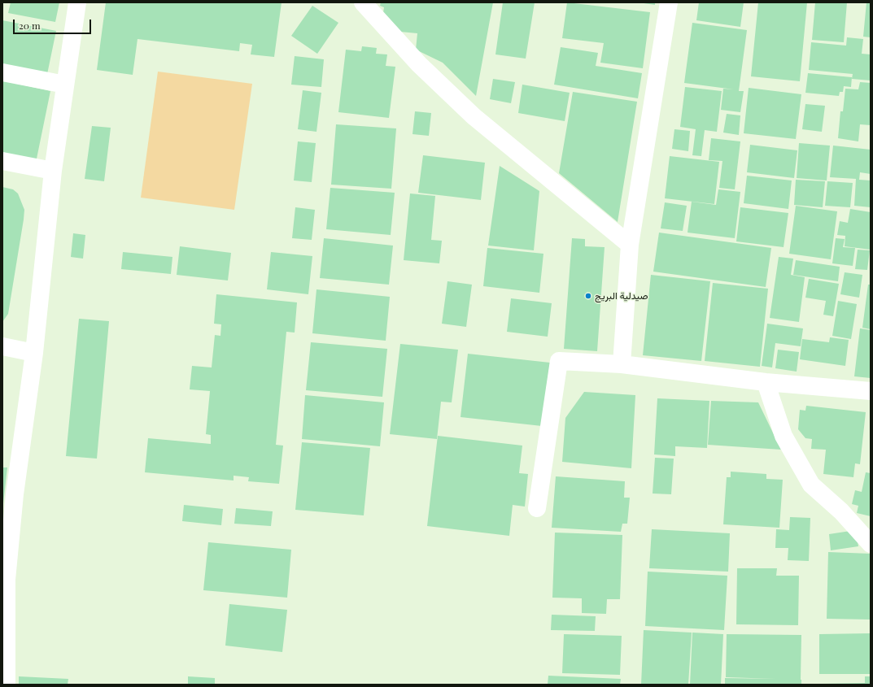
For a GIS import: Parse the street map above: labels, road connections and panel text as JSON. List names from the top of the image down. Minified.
{"places":["صيدلية البريج"],"scale_bar":"20 m"}
